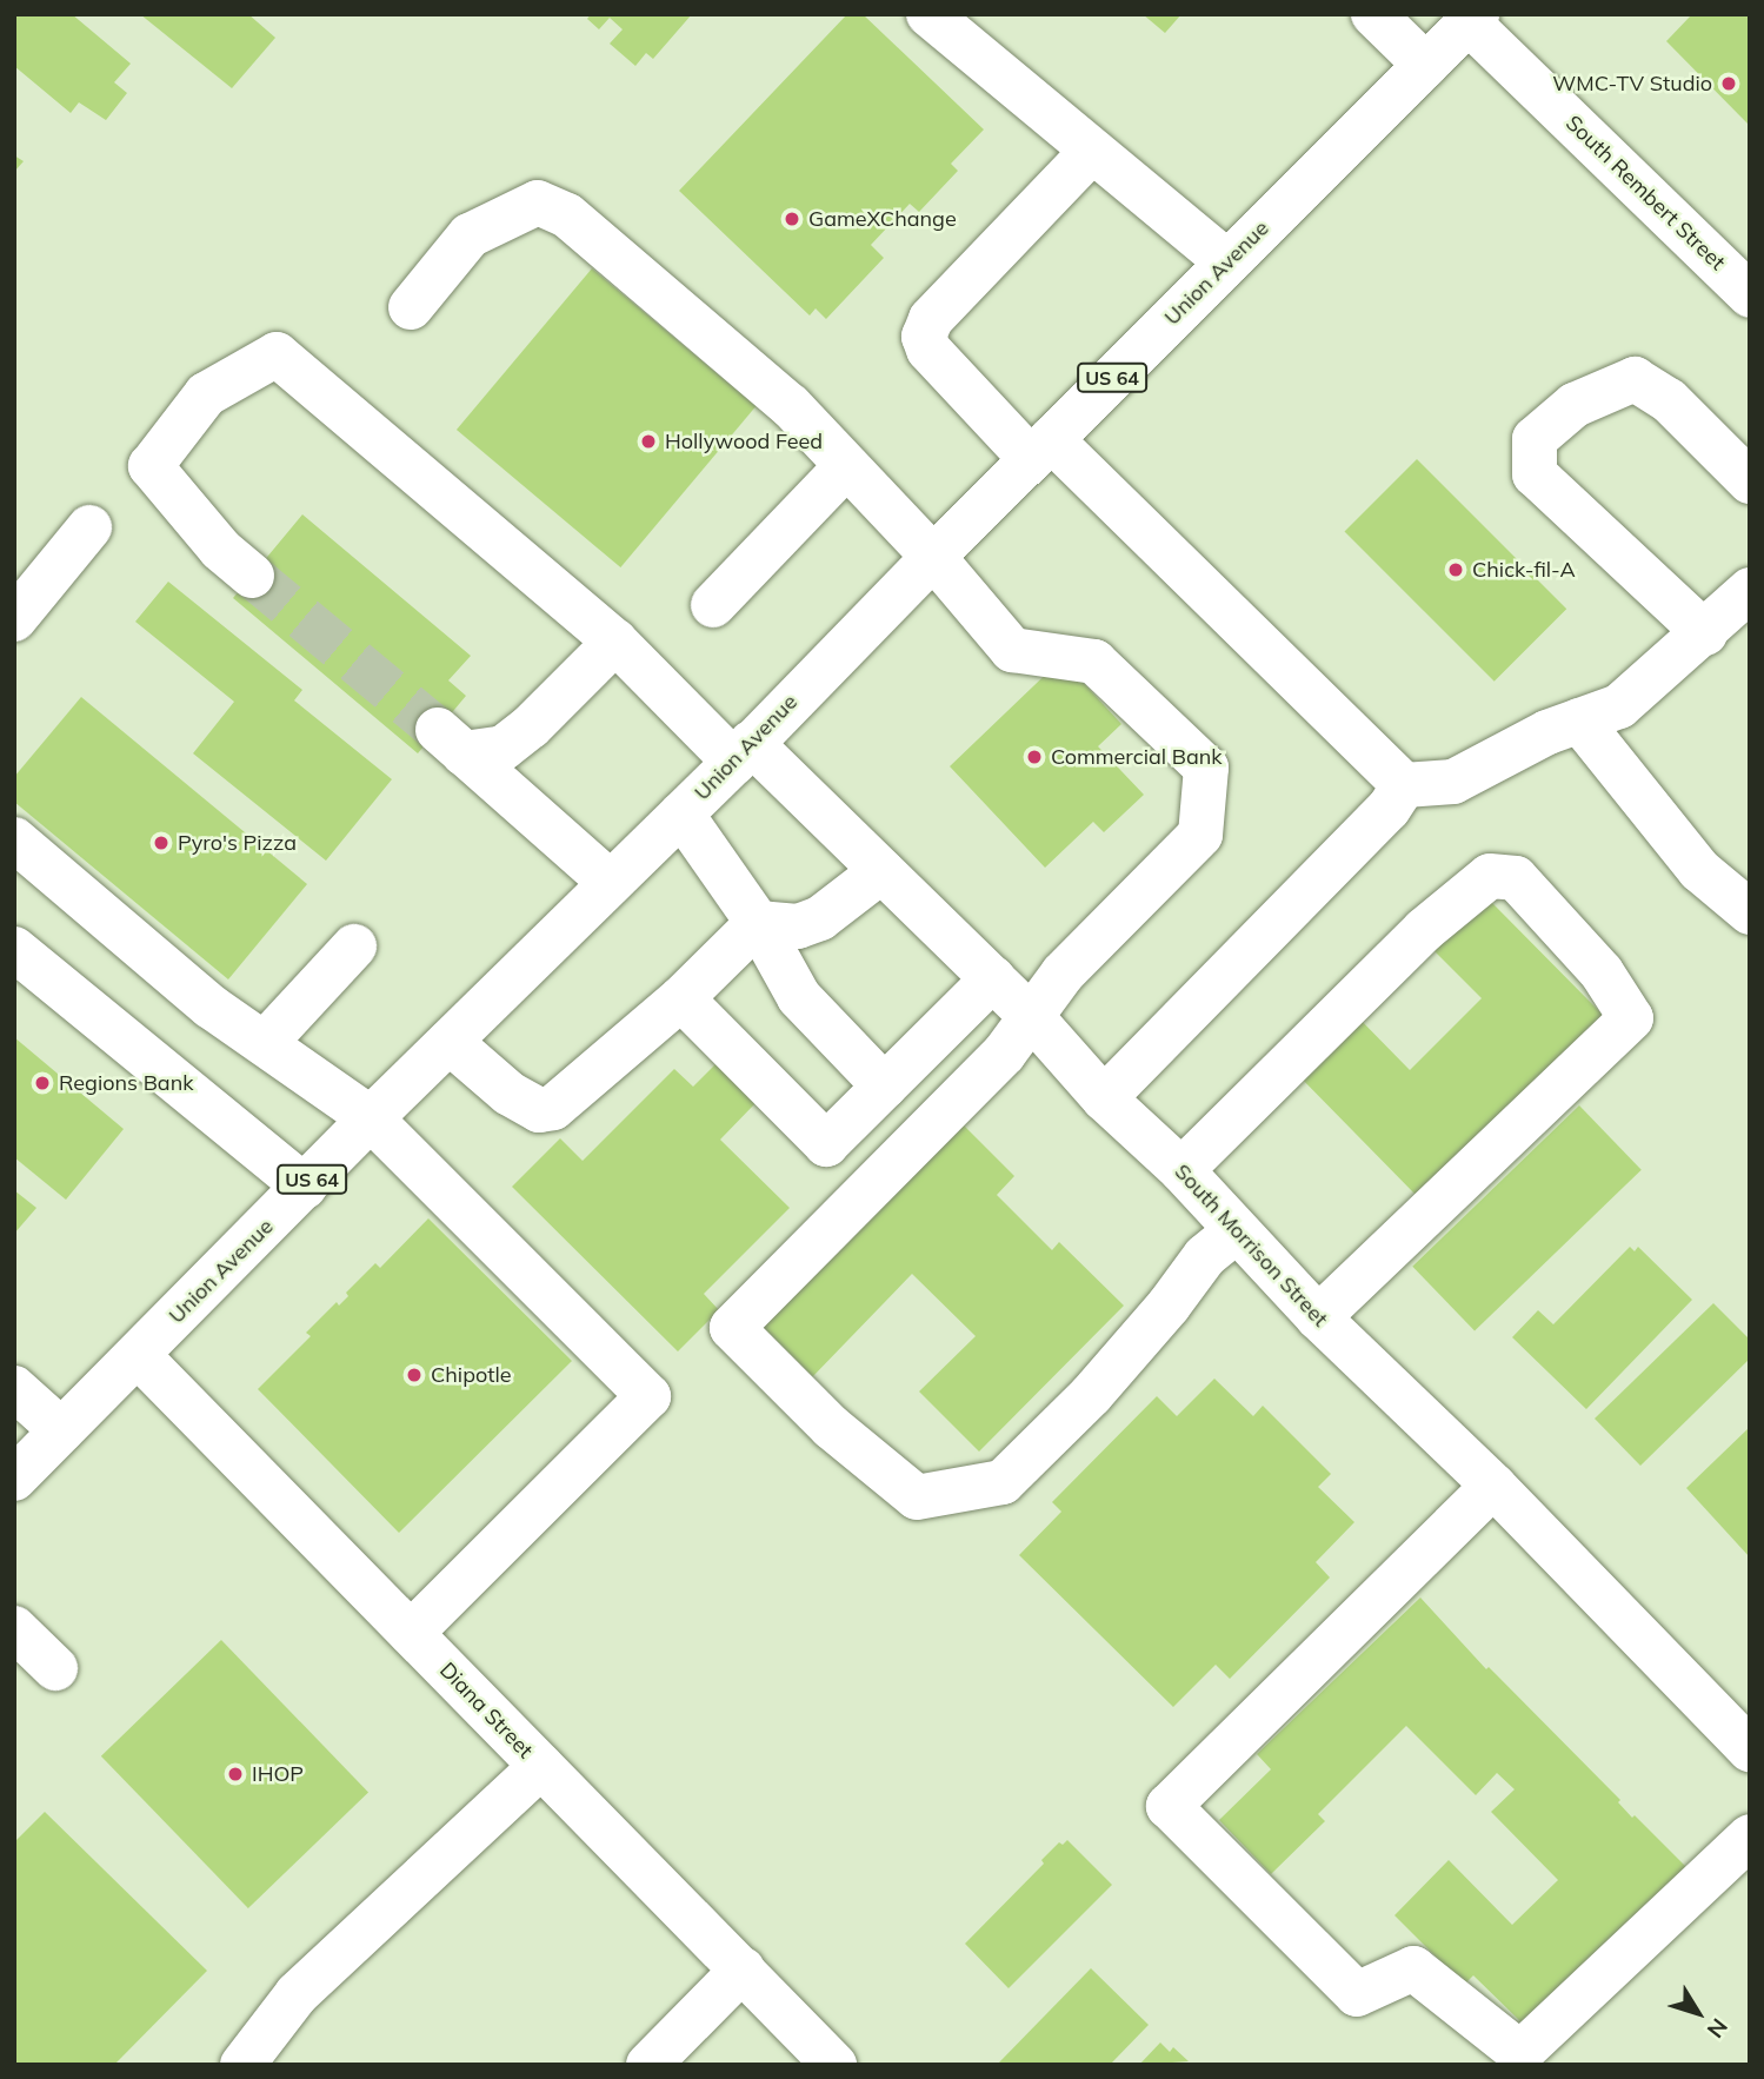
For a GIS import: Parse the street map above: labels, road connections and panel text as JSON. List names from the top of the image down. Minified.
{"streets":{"street":["South Rembert Street","Union Avenue","US 64","South Morrison Street","Diana Street"]},"crossings":[["South Rembert Street","Union Avenue"],["Union Avenue","South Morrison Street"],["Union Avenue","Diana Street"]],"places":["WMC-TV Studio","GameXChange","Hollywood Feed","Chick-fil-A","Commercial Bank","Pyro's Pizza","Regions Bank","Chipotle","IHOP"],"north":"bottom right"}
